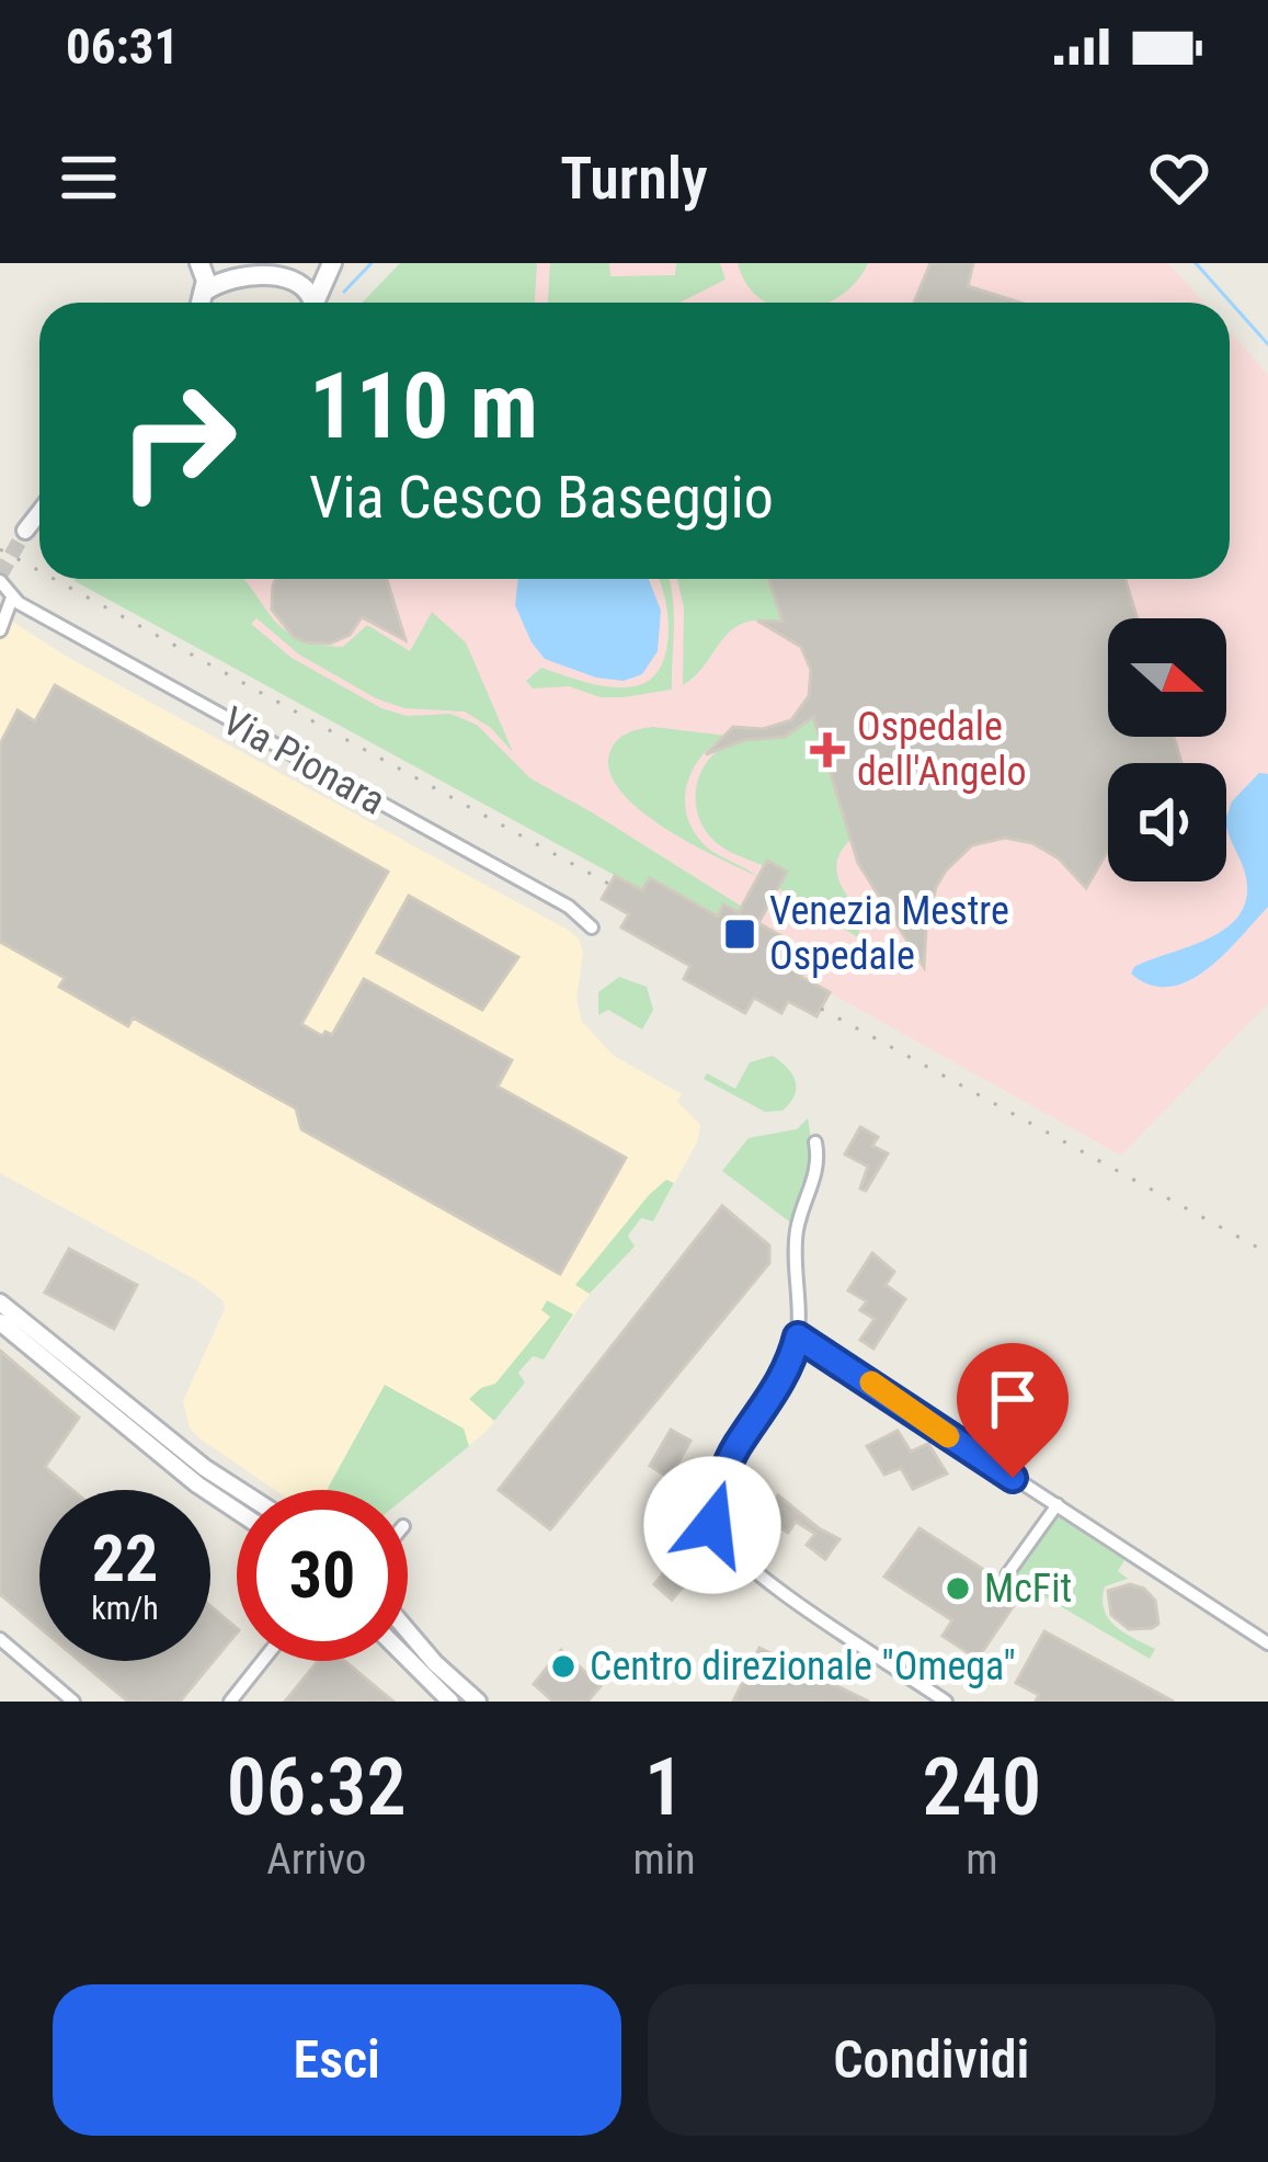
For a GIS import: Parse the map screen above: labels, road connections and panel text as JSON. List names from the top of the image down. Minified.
{"streets":{"street":["Via Pionara"]},"places":{"health":["Ospedale dell'Angelo"],"transit":["Venezia Mestre Ospedale"],"other":["McFit","Centro direzionale \"Omega\""]},"north":"right","page":{"status":"06:31","header":"Turnly","turn":["110 m","Via Cesco Baseggio"],"speed":"22 km/h","limit":"30","eta":["06:32","Arrivo","1","min","240","m"],"buttons":["Esci","Condividi"]}}
